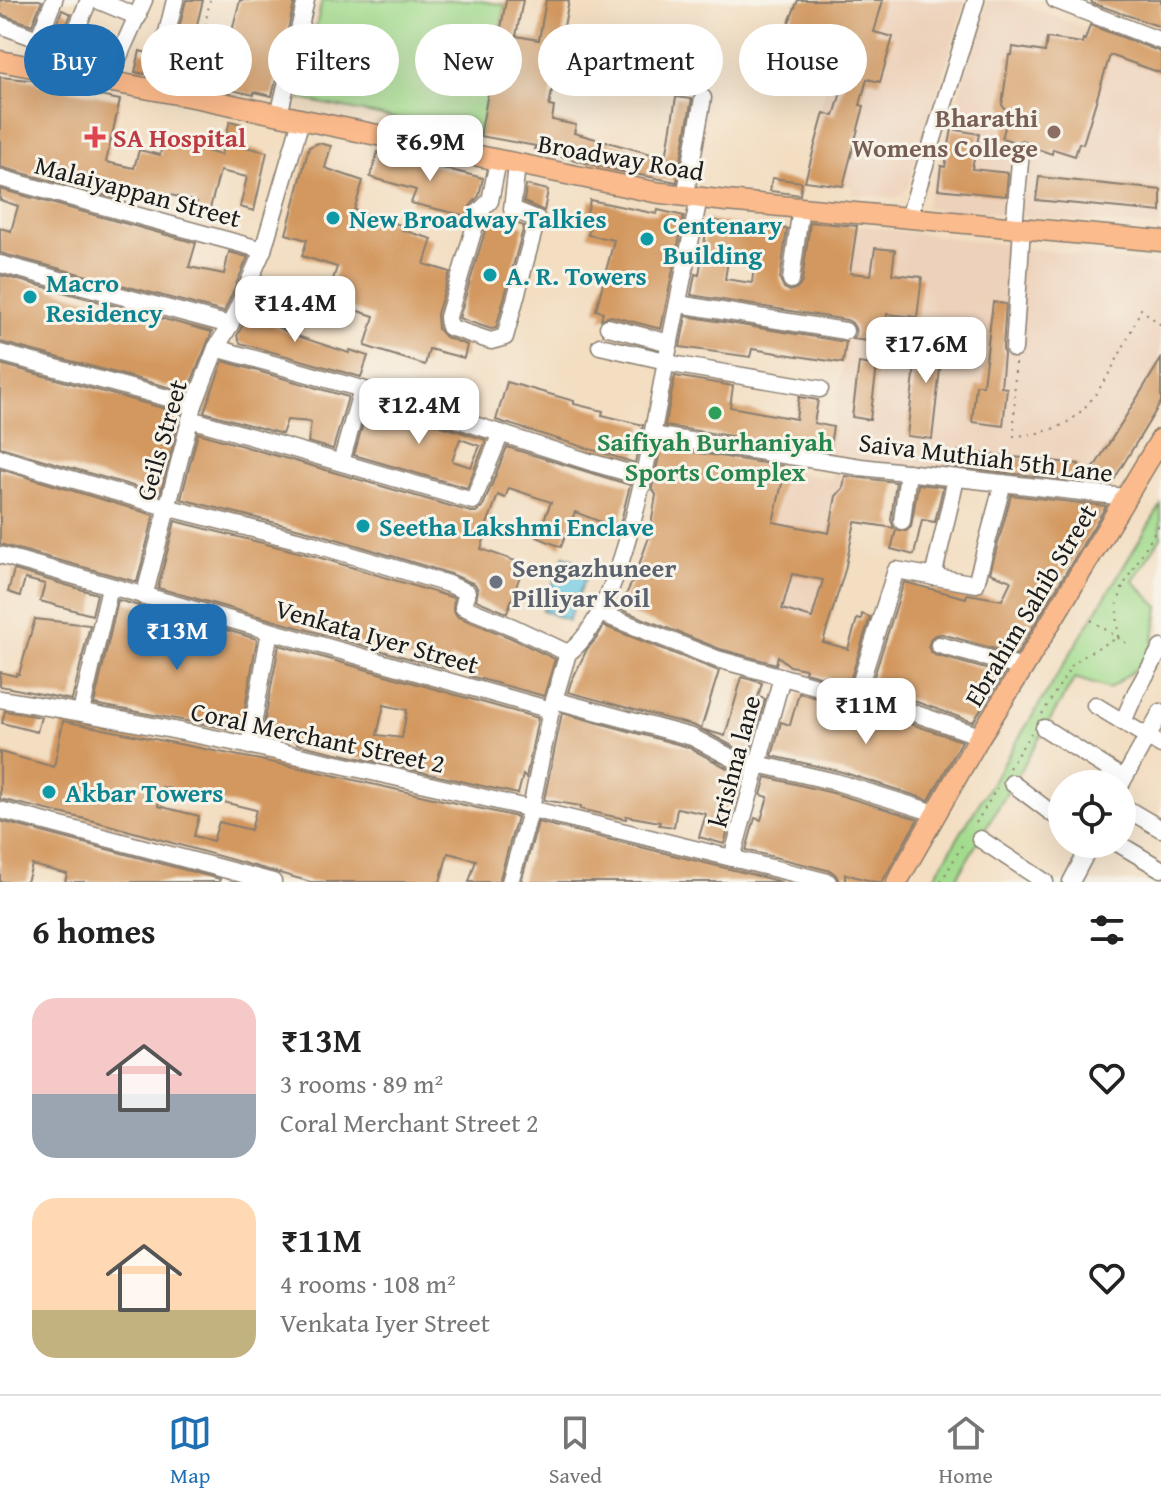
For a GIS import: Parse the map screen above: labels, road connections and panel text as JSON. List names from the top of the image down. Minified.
{"streets":{"main road":["Broadway Road","Ebrahim Sahib Street"],"street":["Malaiyappan Street","Geils Street","Saiva Muthiah 5th Lane","Venkata Iyer Street","Coral Merchant Street 2","krishna lane"]},"crossings":[["Broadway Road","Geils Street"],["Malaiyappan Street","Geils Street"],["Geils Street","Venkata Iyer Street"],["Saiva Muthiah 5th Lane","Ebrahim Sahib Street"],["Ebrahim Sahib Street","Venkata Iyer Street"],["Venkata Iyer Street","krishna lane"],["Coral Merchant Street 2","krishna lane"]],"places":{"other":["Bharathi Womens College","New Broadway Talkies","Centenary Building","A. R. Towers","Macro Residency","Saifiyah Burhaniyah Sports Complex","Seetha Lakshmi Enclave","Sengazhuneer Pilliyar Koil","Akbar Towers"],"health":["SA Hospital"]},"page":{"chip":["Buy","Rent","Filters","New","Apartment","House"],"price":["₹6.9M","₹14.4M","₹17.6M","₹12.4M","₹13M","₹11M"],"heading":"6 homes","list":[{"name":"₹13M","note":"3 rooms · 89 m² · Coral Merchant Street 2"},{"name":"₹11M","note":"4 rooms · 108 m² · Venkata Iyer Street"}],"tabs":["Map","Saved","Home"]}}
